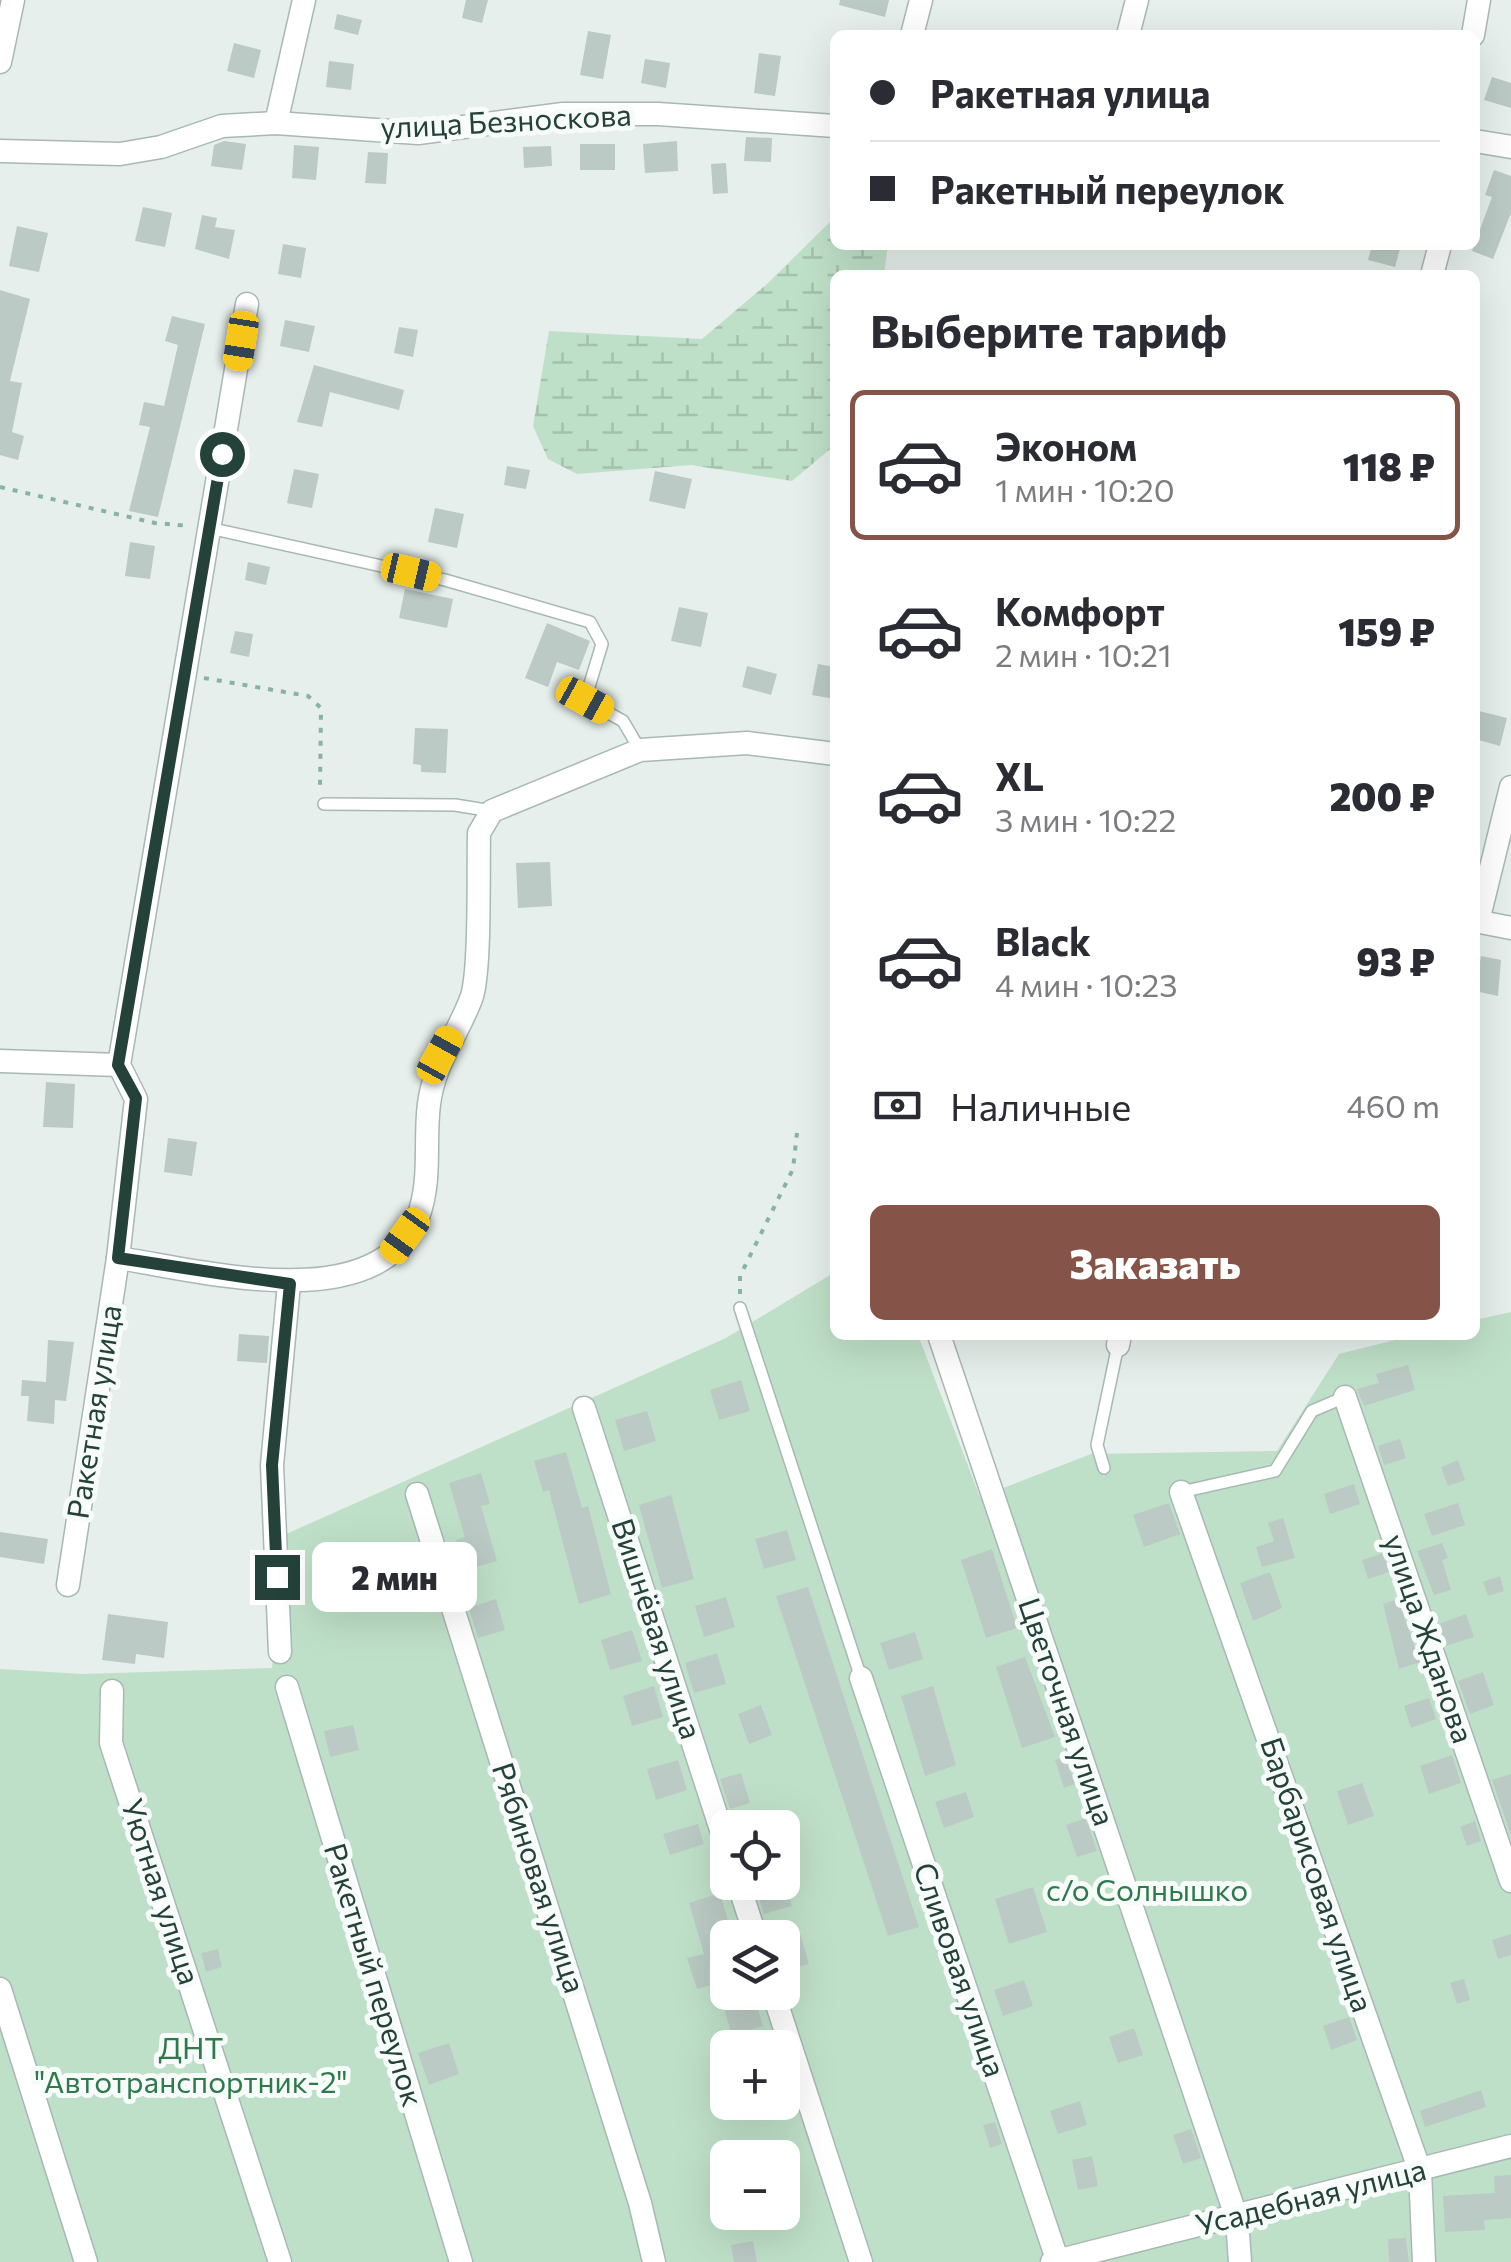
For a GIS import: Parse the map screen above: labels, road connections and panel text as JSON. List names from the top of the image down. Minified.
{"streets":{"street":["улица Безноскова","Ракетная улица","Вишнёвая улица","улица Жданова","Цветочная улица","Барбарисовая улица","Рябиновая улица","Уютная улица","Сливовая улица","Ракетный переулок","Усадебная улица"]},"crossings":[["Цветочная улица","Усадебная улица"],["Барбарисовая улица","Усадебная улица"],["Сливовая улица","Усадебная улица"]],"parks":["с/о Солнышко","ДНТ \"Автотранспортник-2\""],"page":{"banner":["Ракетная улица","Ракетный переулок"],"heading":"Выберите тариф","list":[{"name":"Эконом","note":"1 мин · 10:20","value":"118 ₽"},{"name":"Комфорт","note":"2 мин · 10:21","value":"159 ₽"},{"name":"XL","note":"3 мин · 10:22","value":"200 ₽"},{"name":"Black","note":"4 мин · 10:23","value":"93 ₽"}],"pay":["Наличные","460 m"],"buttons":"Заказать","bubble":"2 мин","map_buttons":["+","−"]}}
